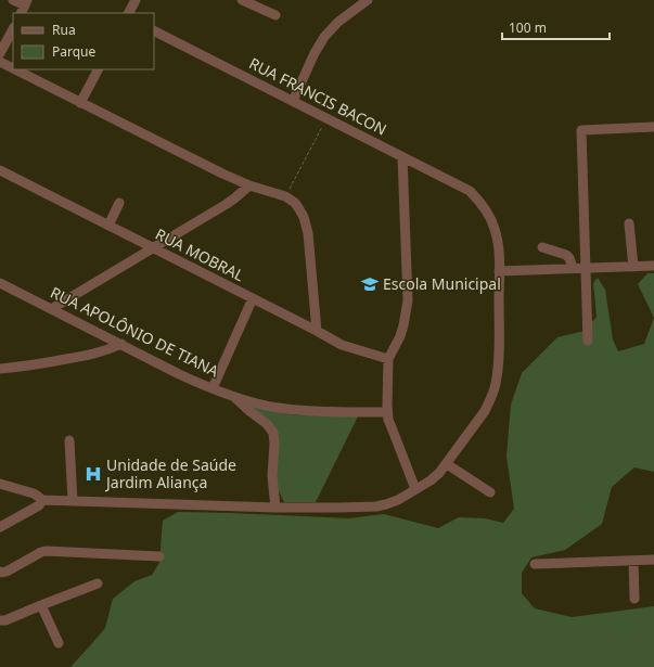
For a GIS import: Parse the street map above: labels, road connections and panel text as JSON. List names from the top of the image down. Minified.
{"streets":{"street":["RUA FRANCIS BACON","RUA MOBRAL","RUA APOLÔNIO DE TIANA"]},"places":{"school or university":["Escola Municipal"],"hospital":["Unidade de Saúde Jardim Aliança"]},"legend":["Rua","Parque"],"scale_bar":"100 m"}
